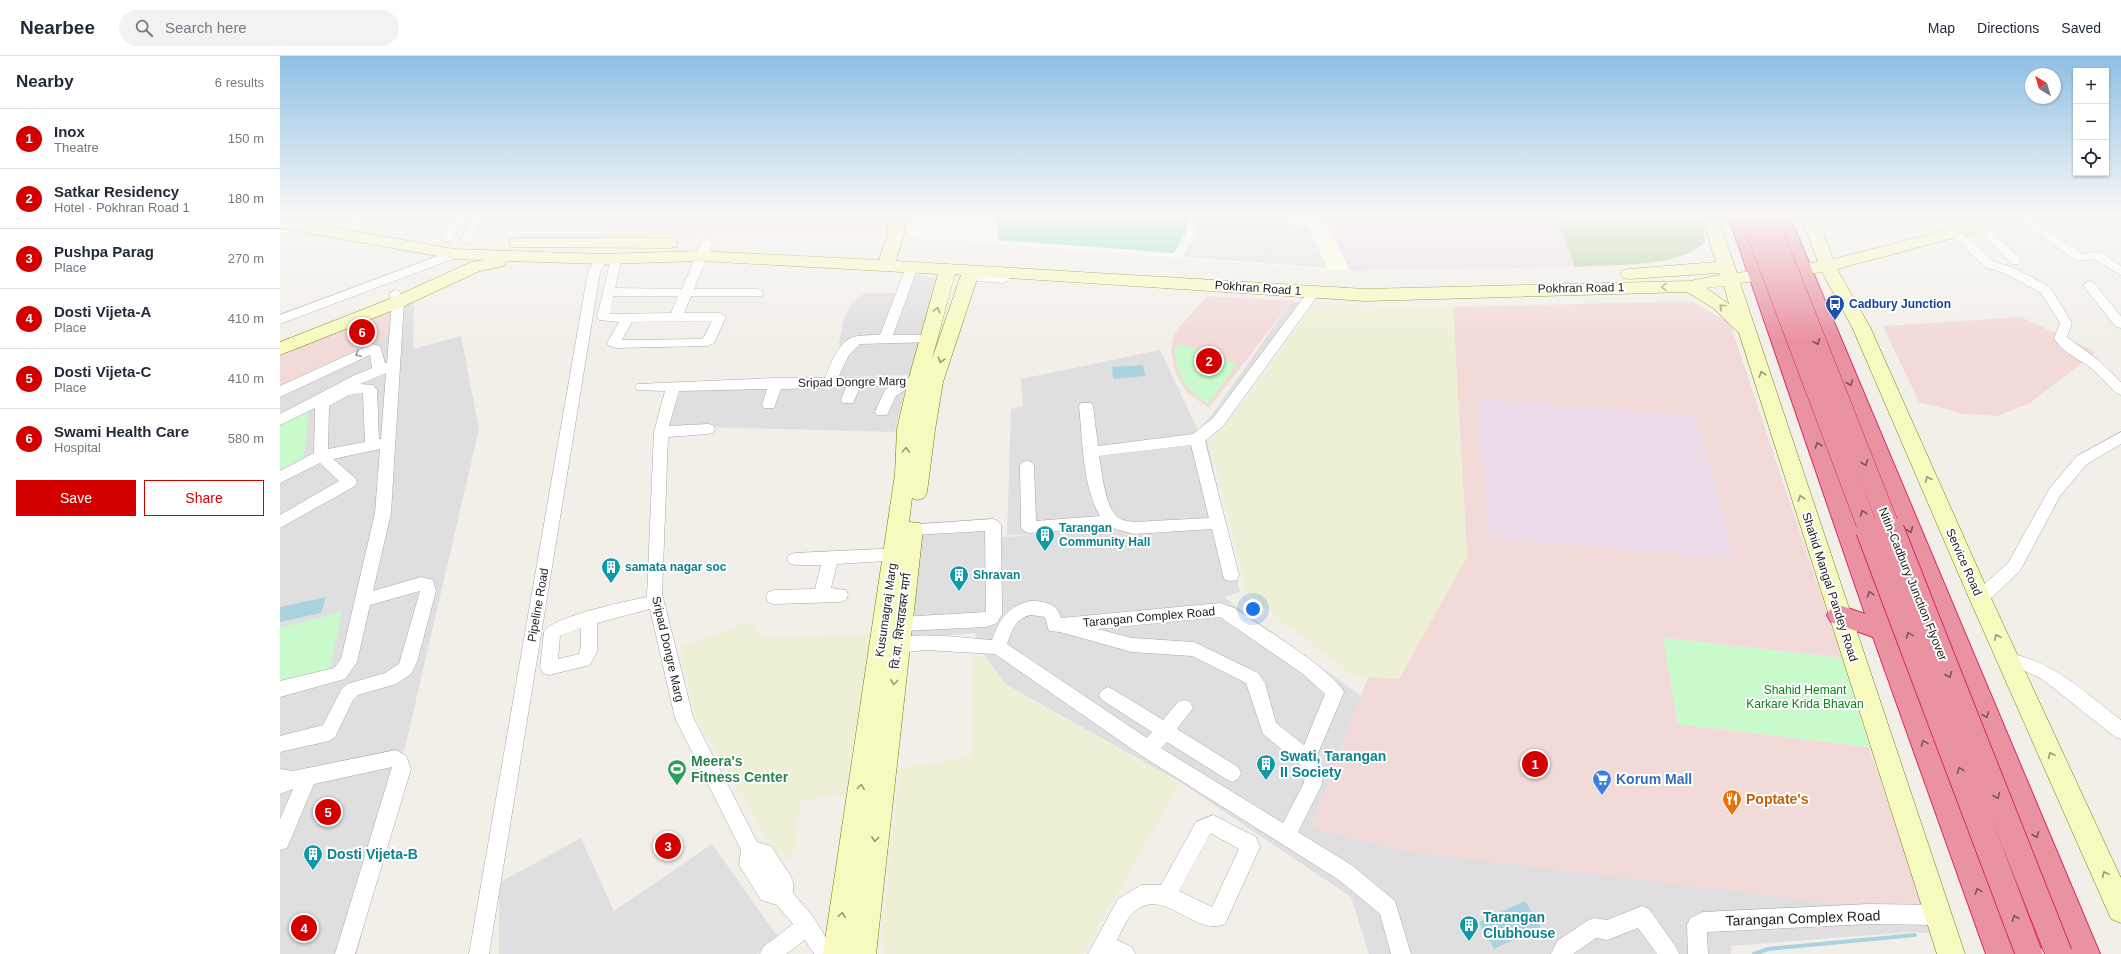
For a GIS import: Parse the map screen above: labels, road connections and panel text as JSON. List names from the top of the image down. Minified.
{"streets":{"highway":["Nitin-Cadbury Junction Flyover"],"main road":["Pokhran Road 1","Service Road","Shahid Mangal Pandey Road","Kusumagraj Marg","वि.वा. शिरवाडकर मार्ग"],"street":["Sripad Dongre Marg","Pipeline Road","Tarangan Complex Road"]},"crossings":[["Pokhran Road 1","Service Road"],["Pokhran Road 1","Shahid Mangal Pandey Road"],["Pokhran Road 1","Kusumagraj Marg"],["Sripad Dongre Marg","Kusumagraj Marg"],["Shahid Mangal Pandey Road","Tarangan Complex Road"],["Kusumagraj Marg","वि.वा. शिरवाडकर मार्ग"]],"one_way":["Service Road","Shahid Mangal Pandey Road","Kusumagraj Marg","वि.वा. शिरवाडकर मार्ग"],"parks":["Shahid Hemant Karkare Krida Bhavan"],"places":{"bus stop":["Cadbury Junction"],"building":["Tarangan Community Hall","samata nagar soc","Shravan","Swati, Tarangan II Society","Dosti Vijeta-B","Tarangan Clubhouse"],"sports":["Meera's Fitness Center"],"supermarket":["Korum Mall"],"restaurant":["Poptate's"]},"north":"top left","page":{"header":"Nearbee","search":"Search here","nav":["Map","Directions","Saved"],"heading":["Nearby","6 results"],"map_buttons":["+","−"],"list":[{"mark":"1","name":"Inox","note":"Theatre","value":"150 m"},{"mark":"2","name":"Satkar Residency","note":"Hotel · Pokhran Road 1","value":"180 m"},{"mark":"3","name":"Pushpa Parag","note":"Place","value":"270 m"},{"mark":"4","name":"Dosti Vijeta-A","note":"Place","value":"410 m"},{"mark":"5","name":"Dosti Vijeta-C","note":"Place","value":"410 m"},{"mark":"6","name":"Swami Health Care","note":"Hospital","value":"580 m"}],"pins":["6","2","1","5","3","4"],"buttons":["Save","Share"]}}
